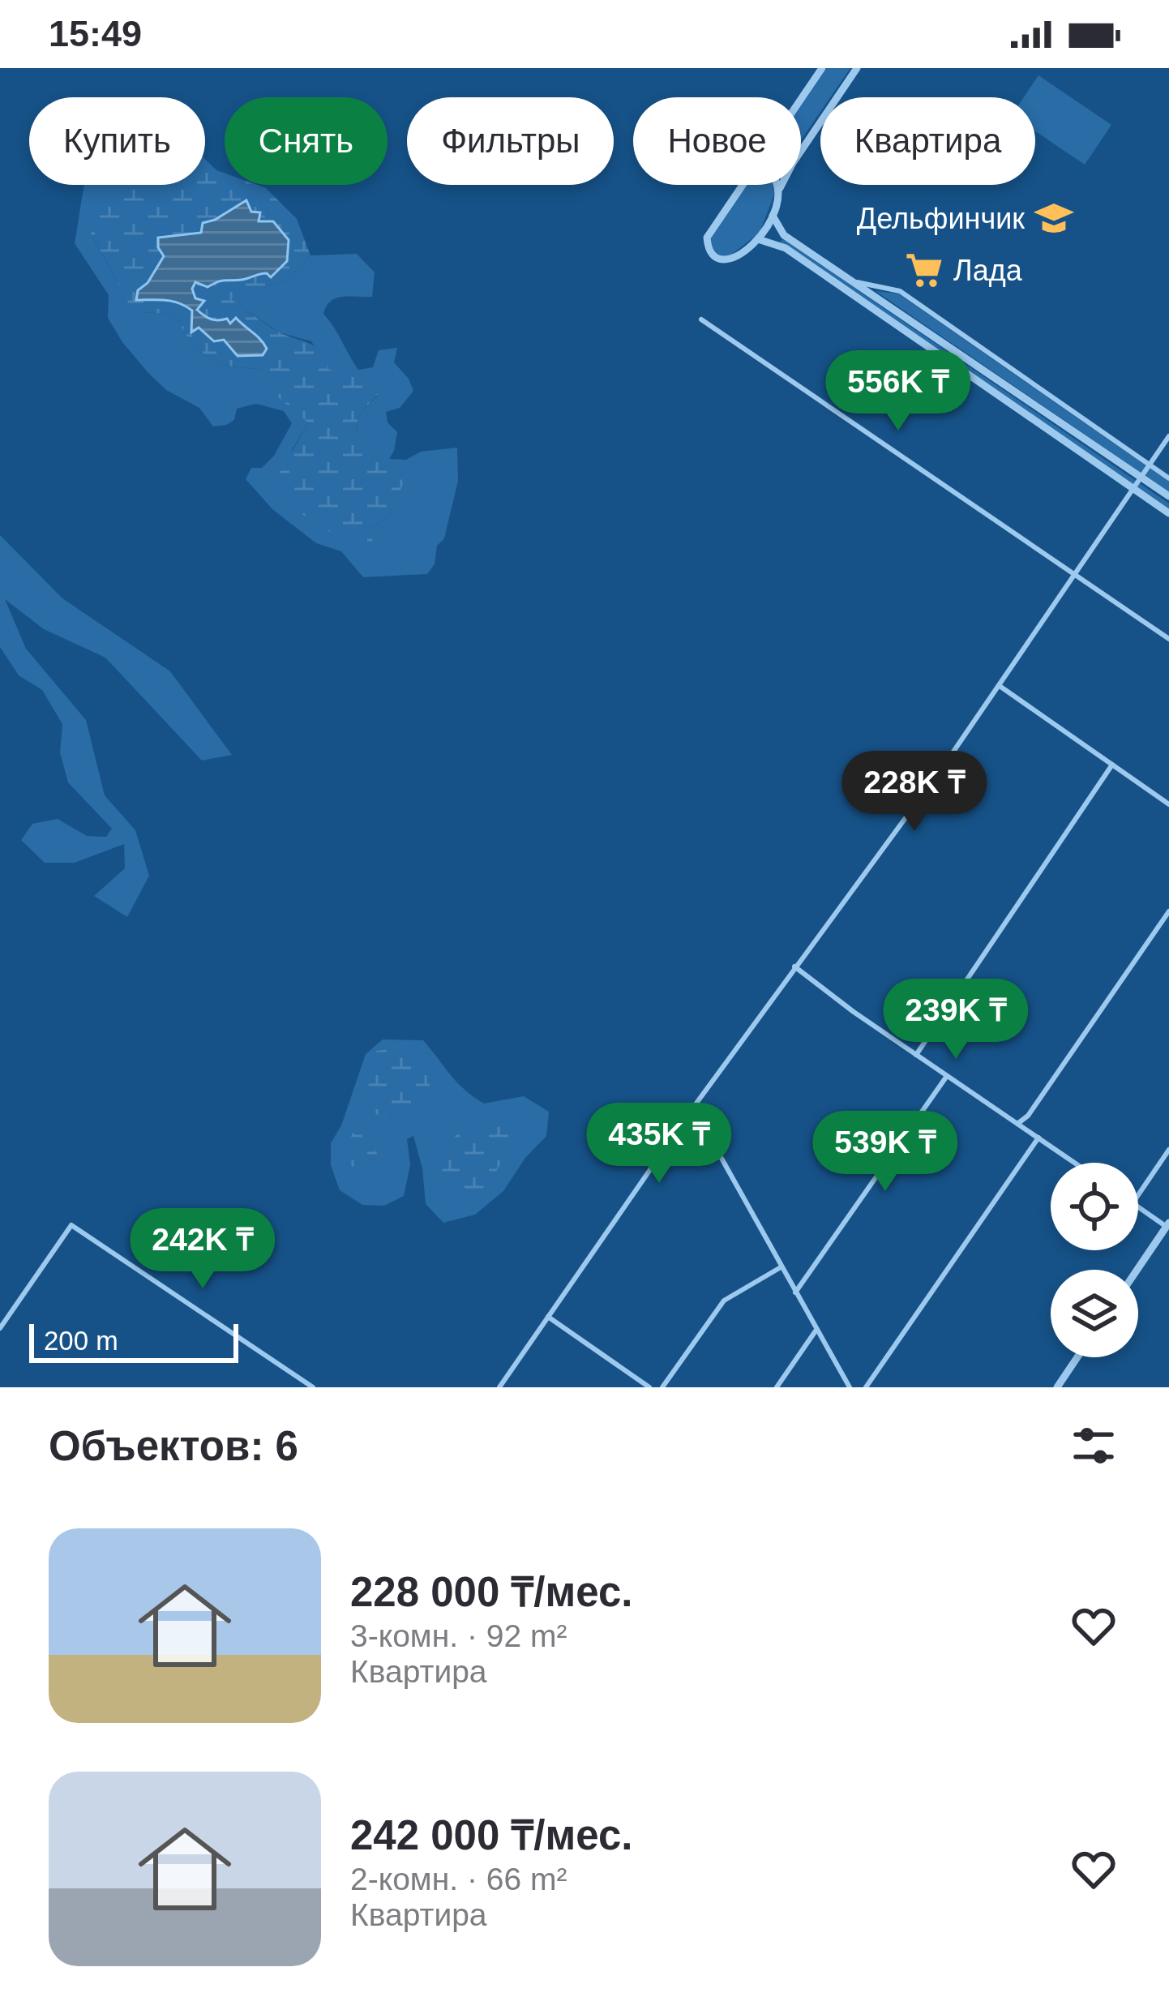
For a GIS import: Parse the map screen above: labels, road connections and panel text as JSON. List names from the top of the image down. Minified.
{"places":{"school or university":["Дельфинчик"],"supermarket":["Лада"]},"scale_bar":"200 m","page":{"status":"15:49","chip":["Купить","Снять","Фильтры","Новое","Квартира"],"price":["556K ₸","228K ₸","239K ₸","435K ₸","539K ₸","242K ₸"],"scale":"200 m","heading":"Объектов: 6","list":[{"name":"228 000 ₸/мес.","note":"3-комн. · 92 m² · Квартира"},{"name":"242 000 ₸/мес.","note":"2-комн. · 66 m² · Квартира"}]}}
